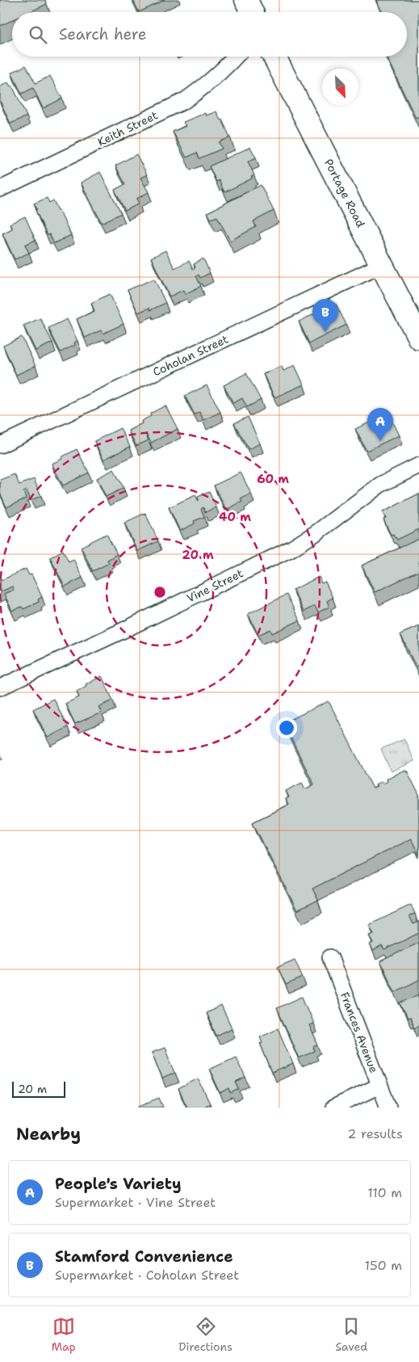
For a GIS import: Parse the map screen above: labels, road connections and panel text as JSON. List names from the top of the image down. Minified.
{"streets":{"main road":["Portage Road"],"street":["Keith Street","Coholan Street","Vine Street","Frances Avenue"]},"crossings":[["Portage Road","Coholan Street"]],"scale_bar":"20 m","north":"bottom right","page":{"search":"Search here","pins":["B","A"],"scale":"20 m","heading":["Nearby","2 results"],"list":[{"mark":"A","name":"People's Variety","note":"Supermarket · Vine Street","value":"110 m"},{"mark":"B","name":"Stamford Convenience","note":"Supermarket · Coholan Street","value":"150 m"}],"nav":["Map","Directions","Saved"]},"rings":["60 m","40 m","20 m"]}
